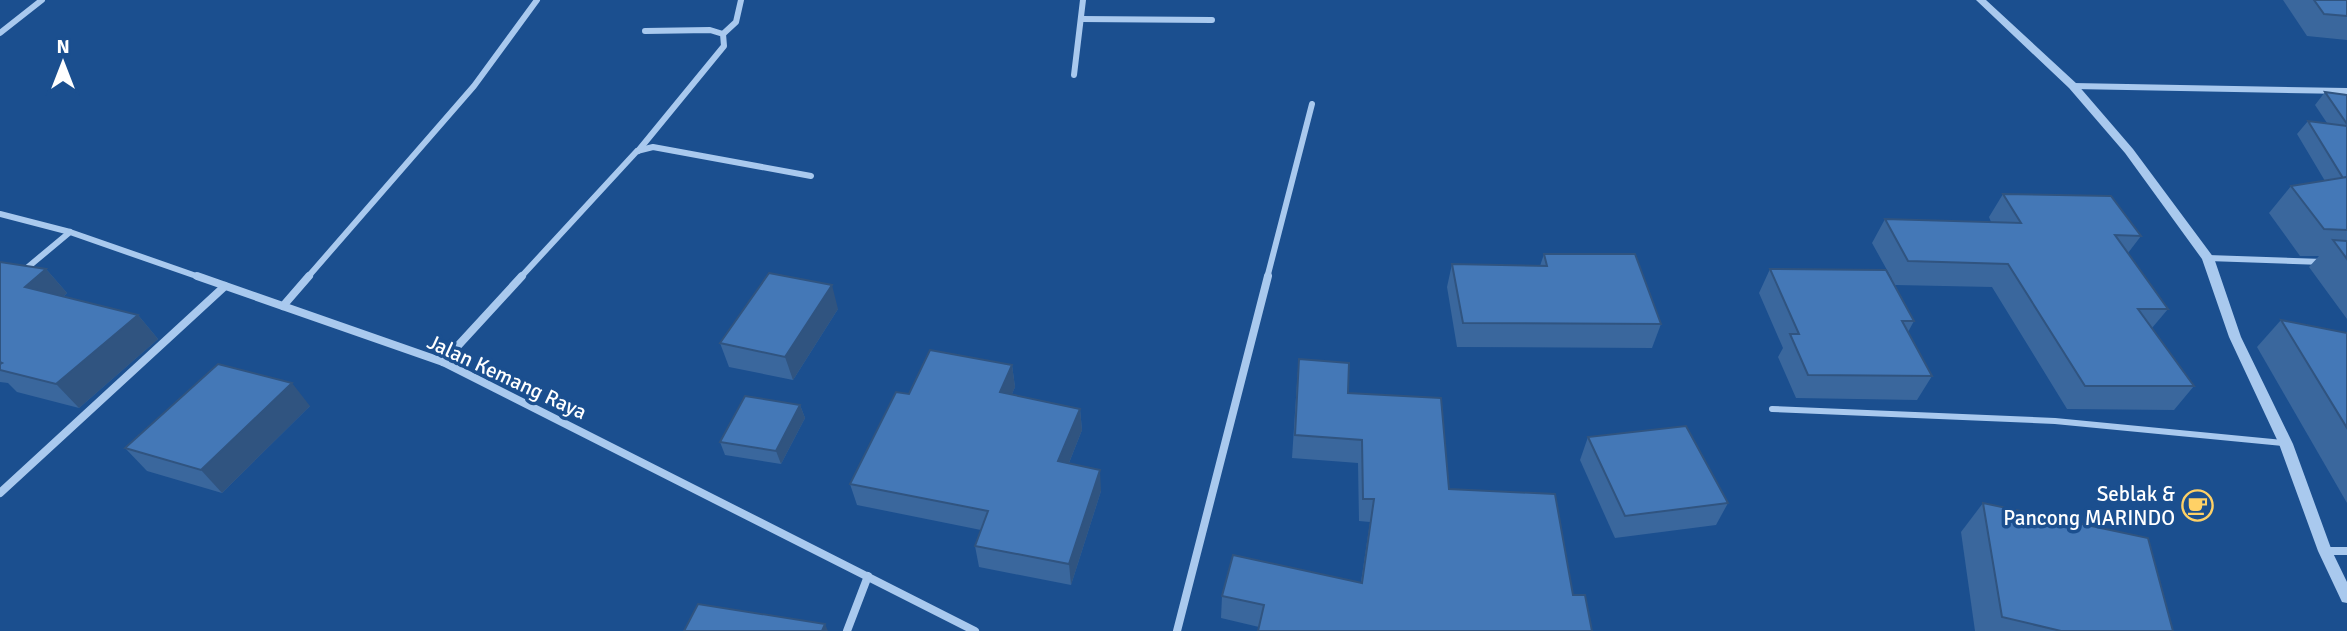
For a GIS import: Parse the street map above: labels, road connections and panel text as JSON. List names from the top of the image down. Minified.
{"streets":{"street":["Jalan Kemang Raya"]},"places":{"cafe":["Seblak & Pancong MARINDO"]},"north":"top"}
